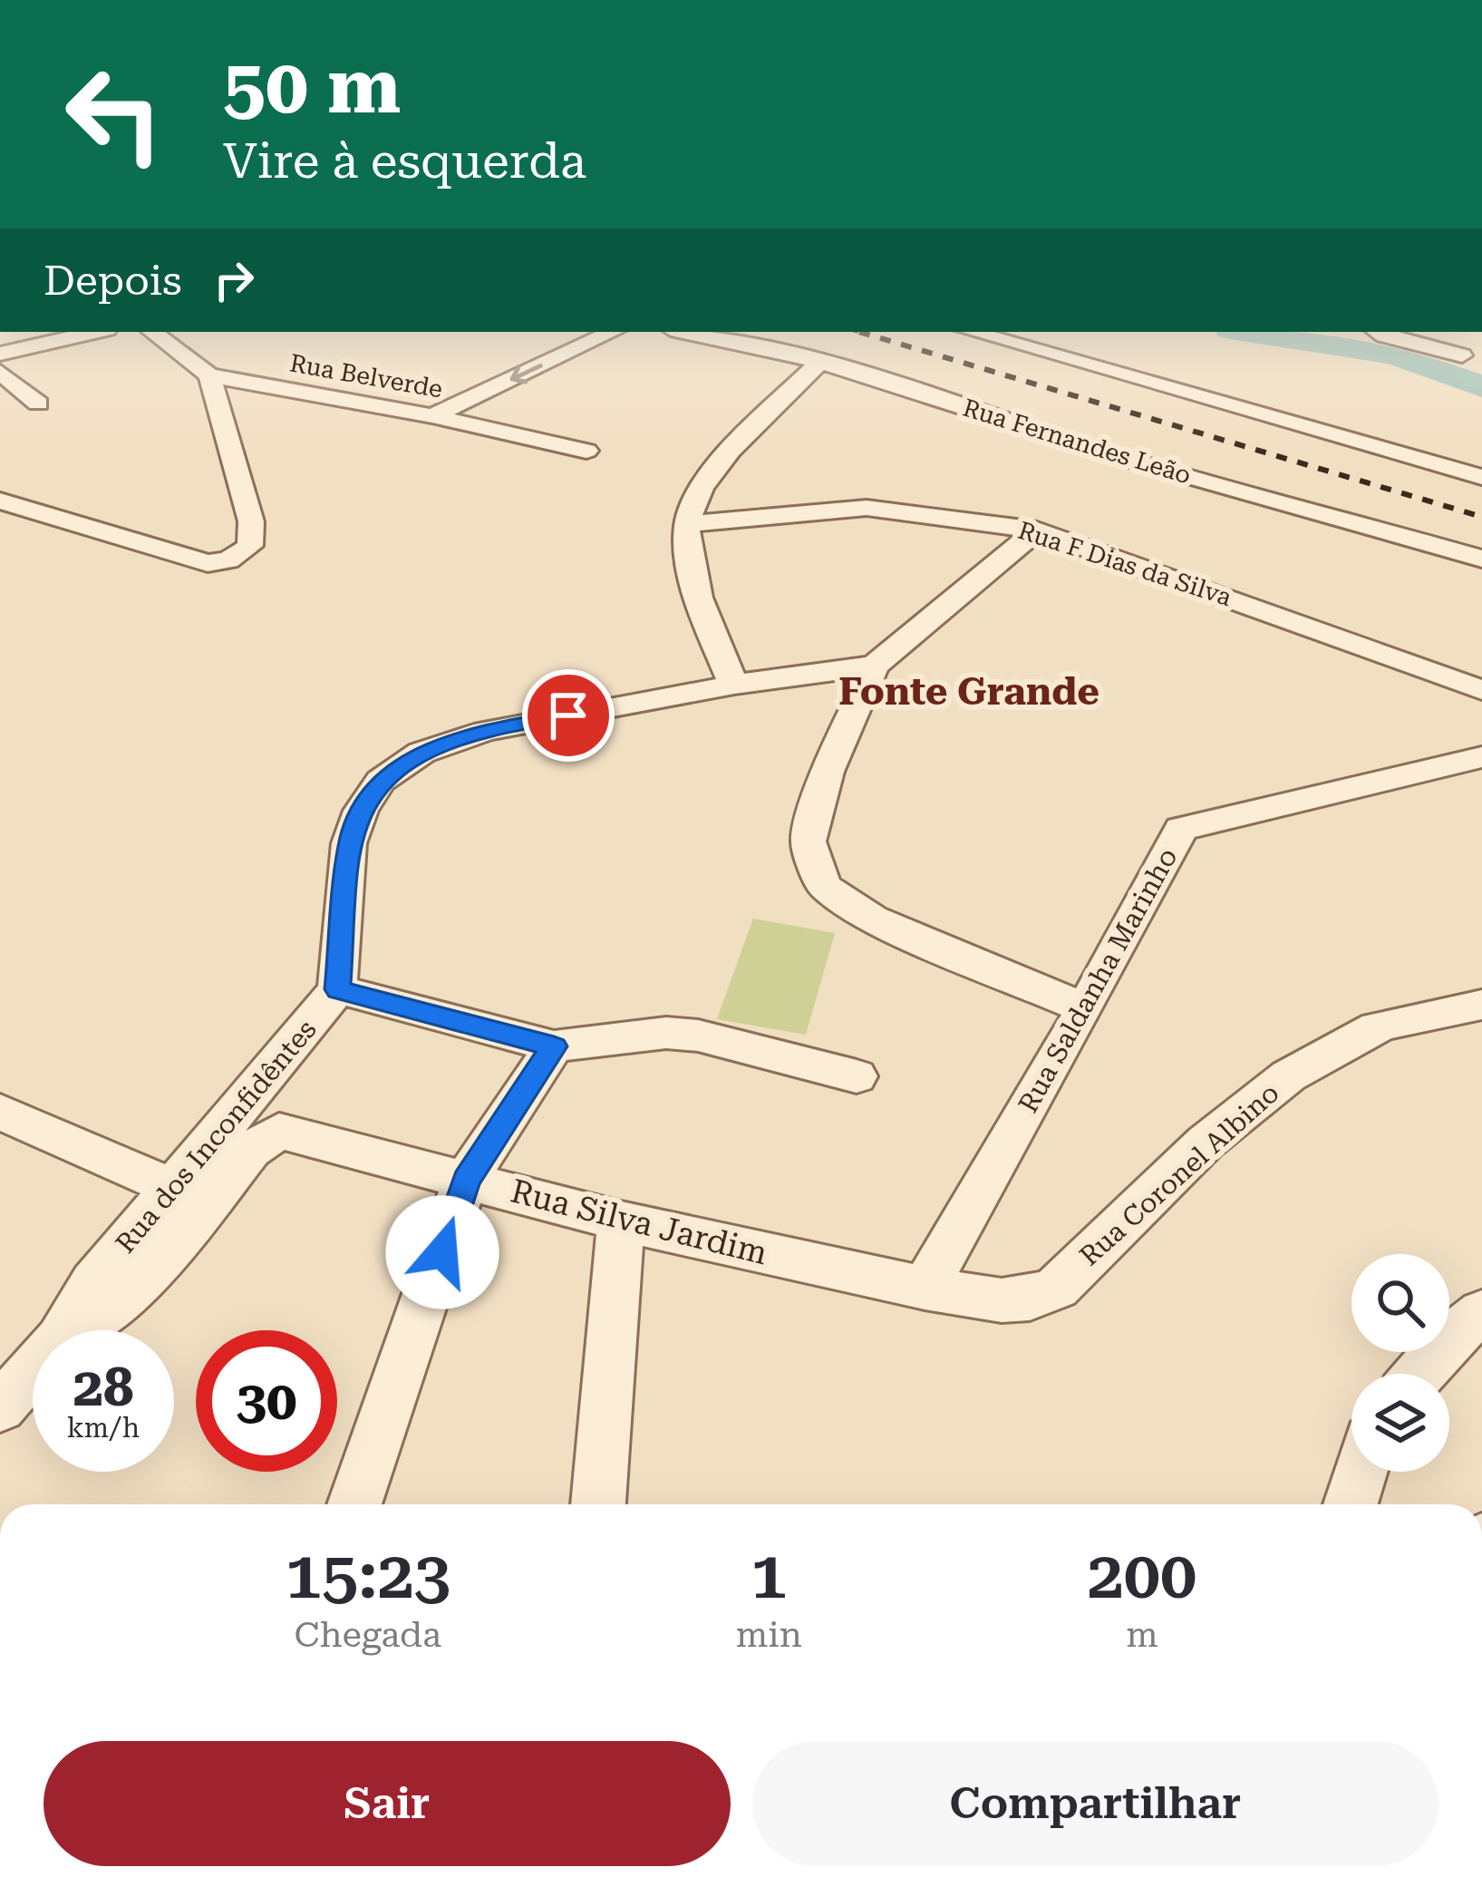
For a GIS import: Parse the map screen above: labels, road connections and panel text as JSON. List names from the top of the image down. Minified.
{"streets":{"street":["Rua Belverde","Rua Fernandes Leão","Rua F Dias da Silva","Rua Saldanha Marinho","Rua dos Inconfidêntes","Rua Coronel Albino","Rua Silva Jardim"]},"crossings":[["Rua Saldanha Marinho","Rua Silva Jardim"],["Rua Coronel Albino","Rua Silva Jardim"]],"districts":["Fonte Grande"],"page":{"turn":["50 m","Vire à esquerda"],"then":"Depois","speed":"28 km/h","limit":"30","eta":["15:23","Chegada","1","min","200","m"],"buttons":["Sair","Compartilhar"]}}
